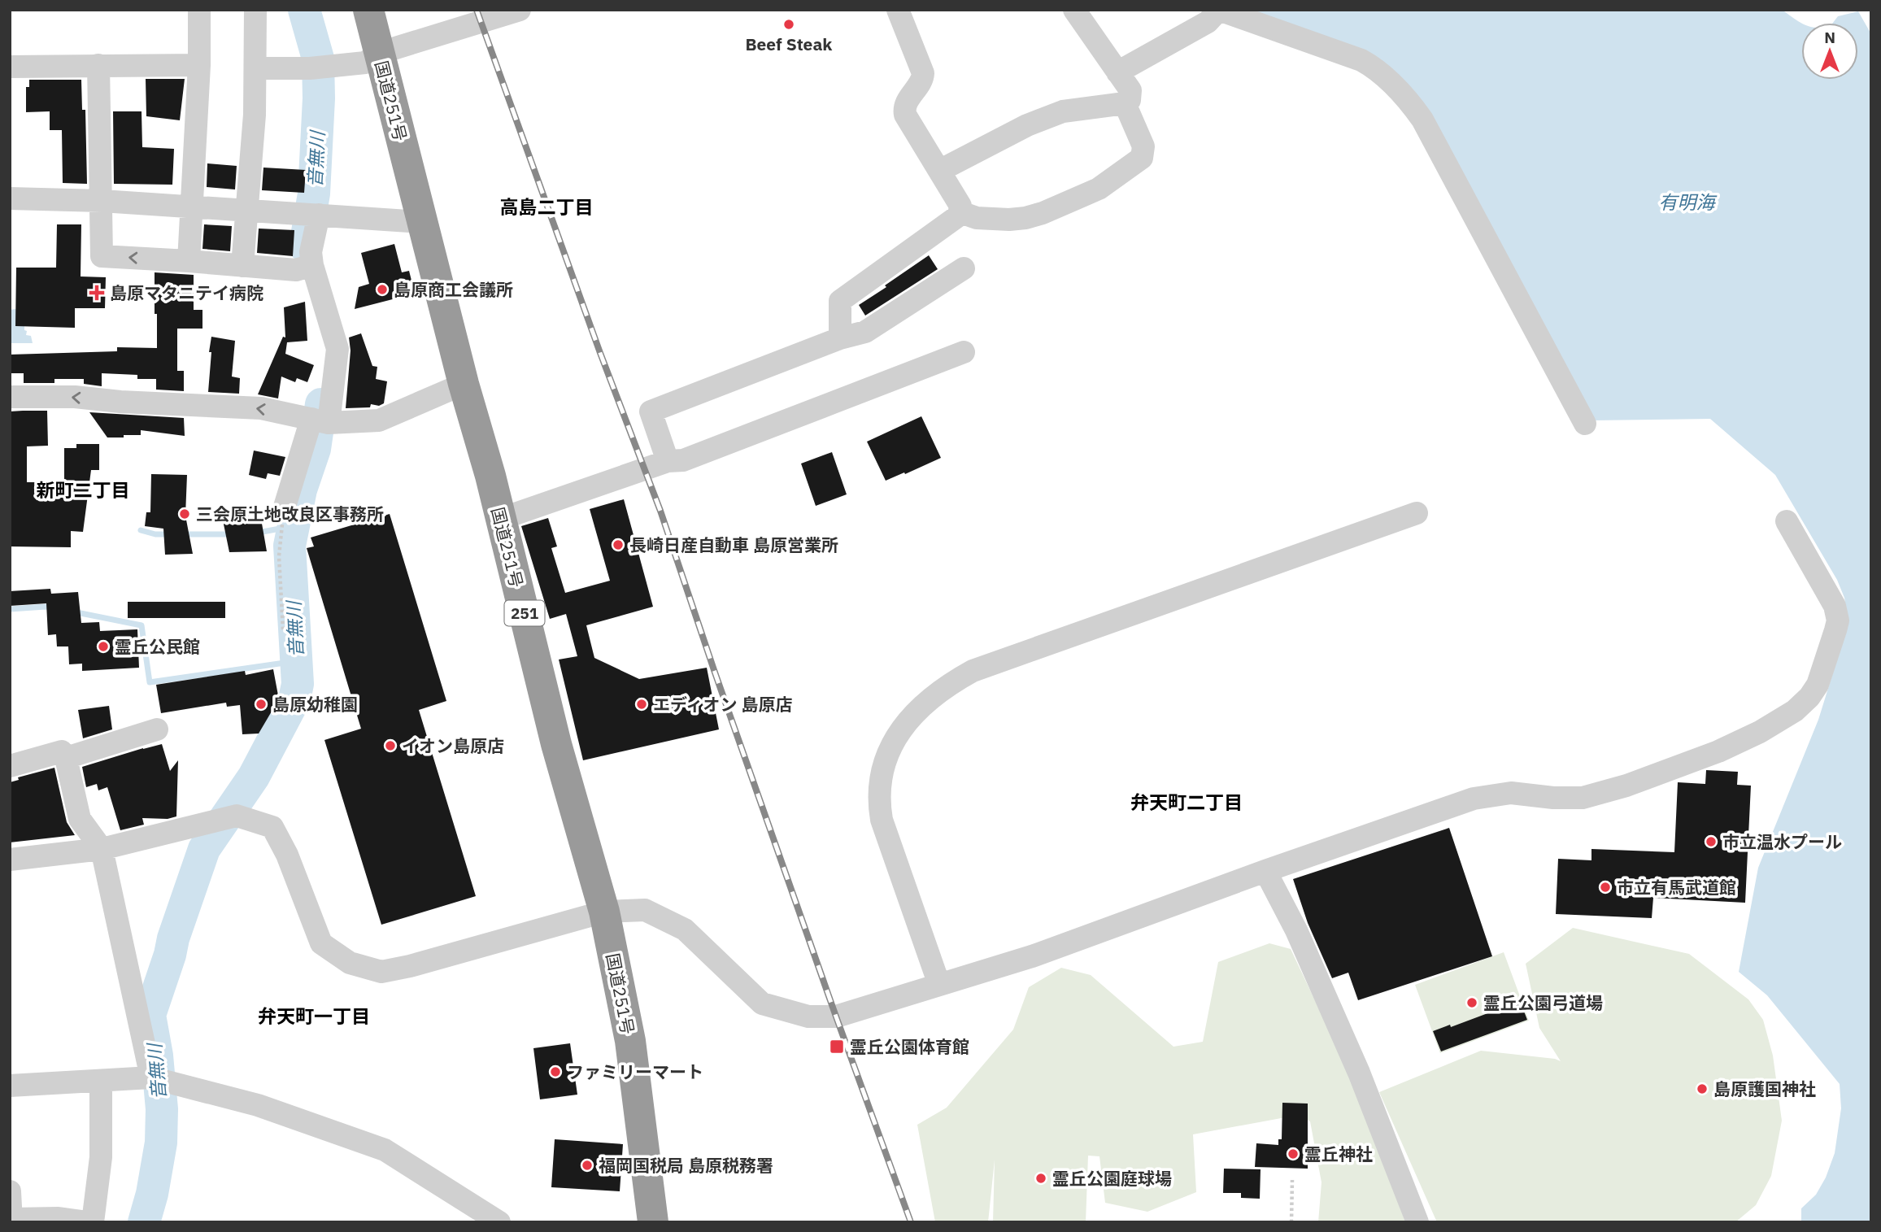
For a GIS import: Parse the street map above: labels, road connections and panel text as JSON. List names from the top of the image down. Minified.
{"streets":{"highway":["国道251号","251"]},"districts":["高島二丁目","新町二丁目","弁天町二丁目","弁天町一丁目"],"water":["音無川","有明海"],"places":{"other":["Beef Steak","島原商工会議所","三会原土地改良区事務所","長崎日産自動車 島原営業所","霊丘公民館","島原幼稚園","エディオン 島原店","イオン島原店","市立温水プール","市立有馬武道館","霊丘公園弓道場","ファミリーマート","島原護国神社","霊丘神社","福岡国税局 島原税務署","霊丘公園庭球場"],"health":["島原マタニテイ病院"],"transit":["霊丘公園体育館"]},"north":"top"}
